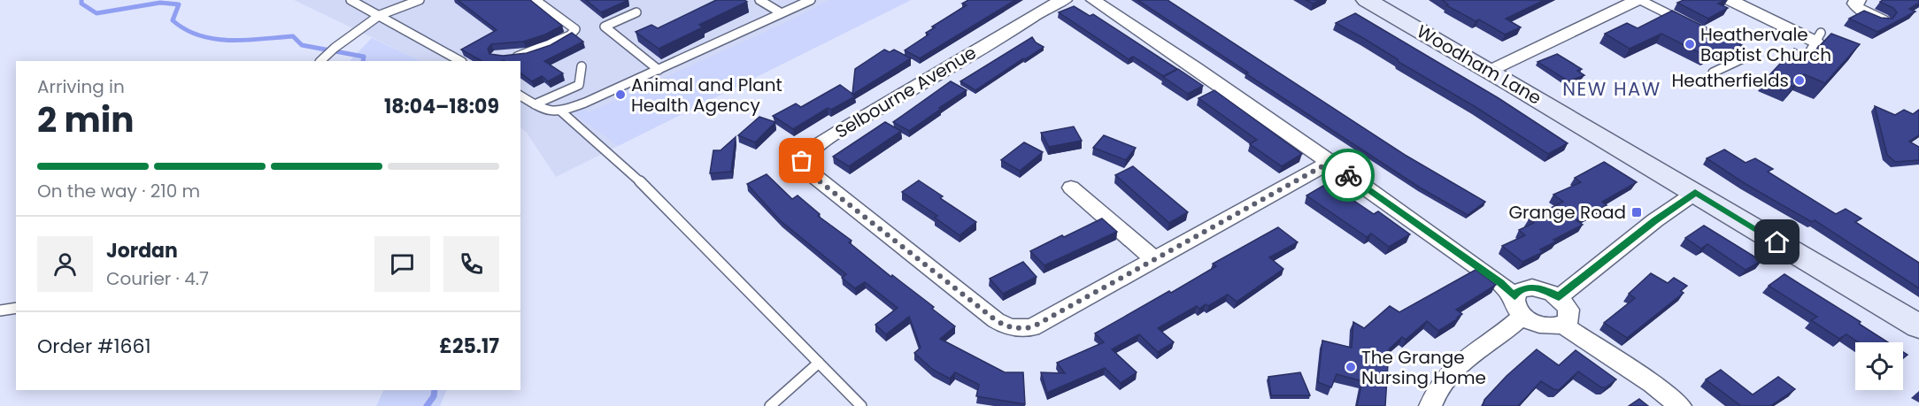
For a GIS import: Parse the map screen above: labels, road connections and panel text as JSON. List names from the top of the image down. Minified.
{"streets":{"main road":["Woodham Lane"],"street":["Selbourne Avenue"]},"districts":["NEW HAW"],"places":{"other":["Heathervale Baptist Church","Heatherfields","Animal and Plant Health Agency","The Grange Nursing Home"],"transit":["Grange Road"]},"page":{"heading":["2 min","Arriving in","18:04–18:09"],"panel":["Jordan","Courier · 4.7","Order #1661","£25.17"],"bar":"On the way · 210 m"}}
